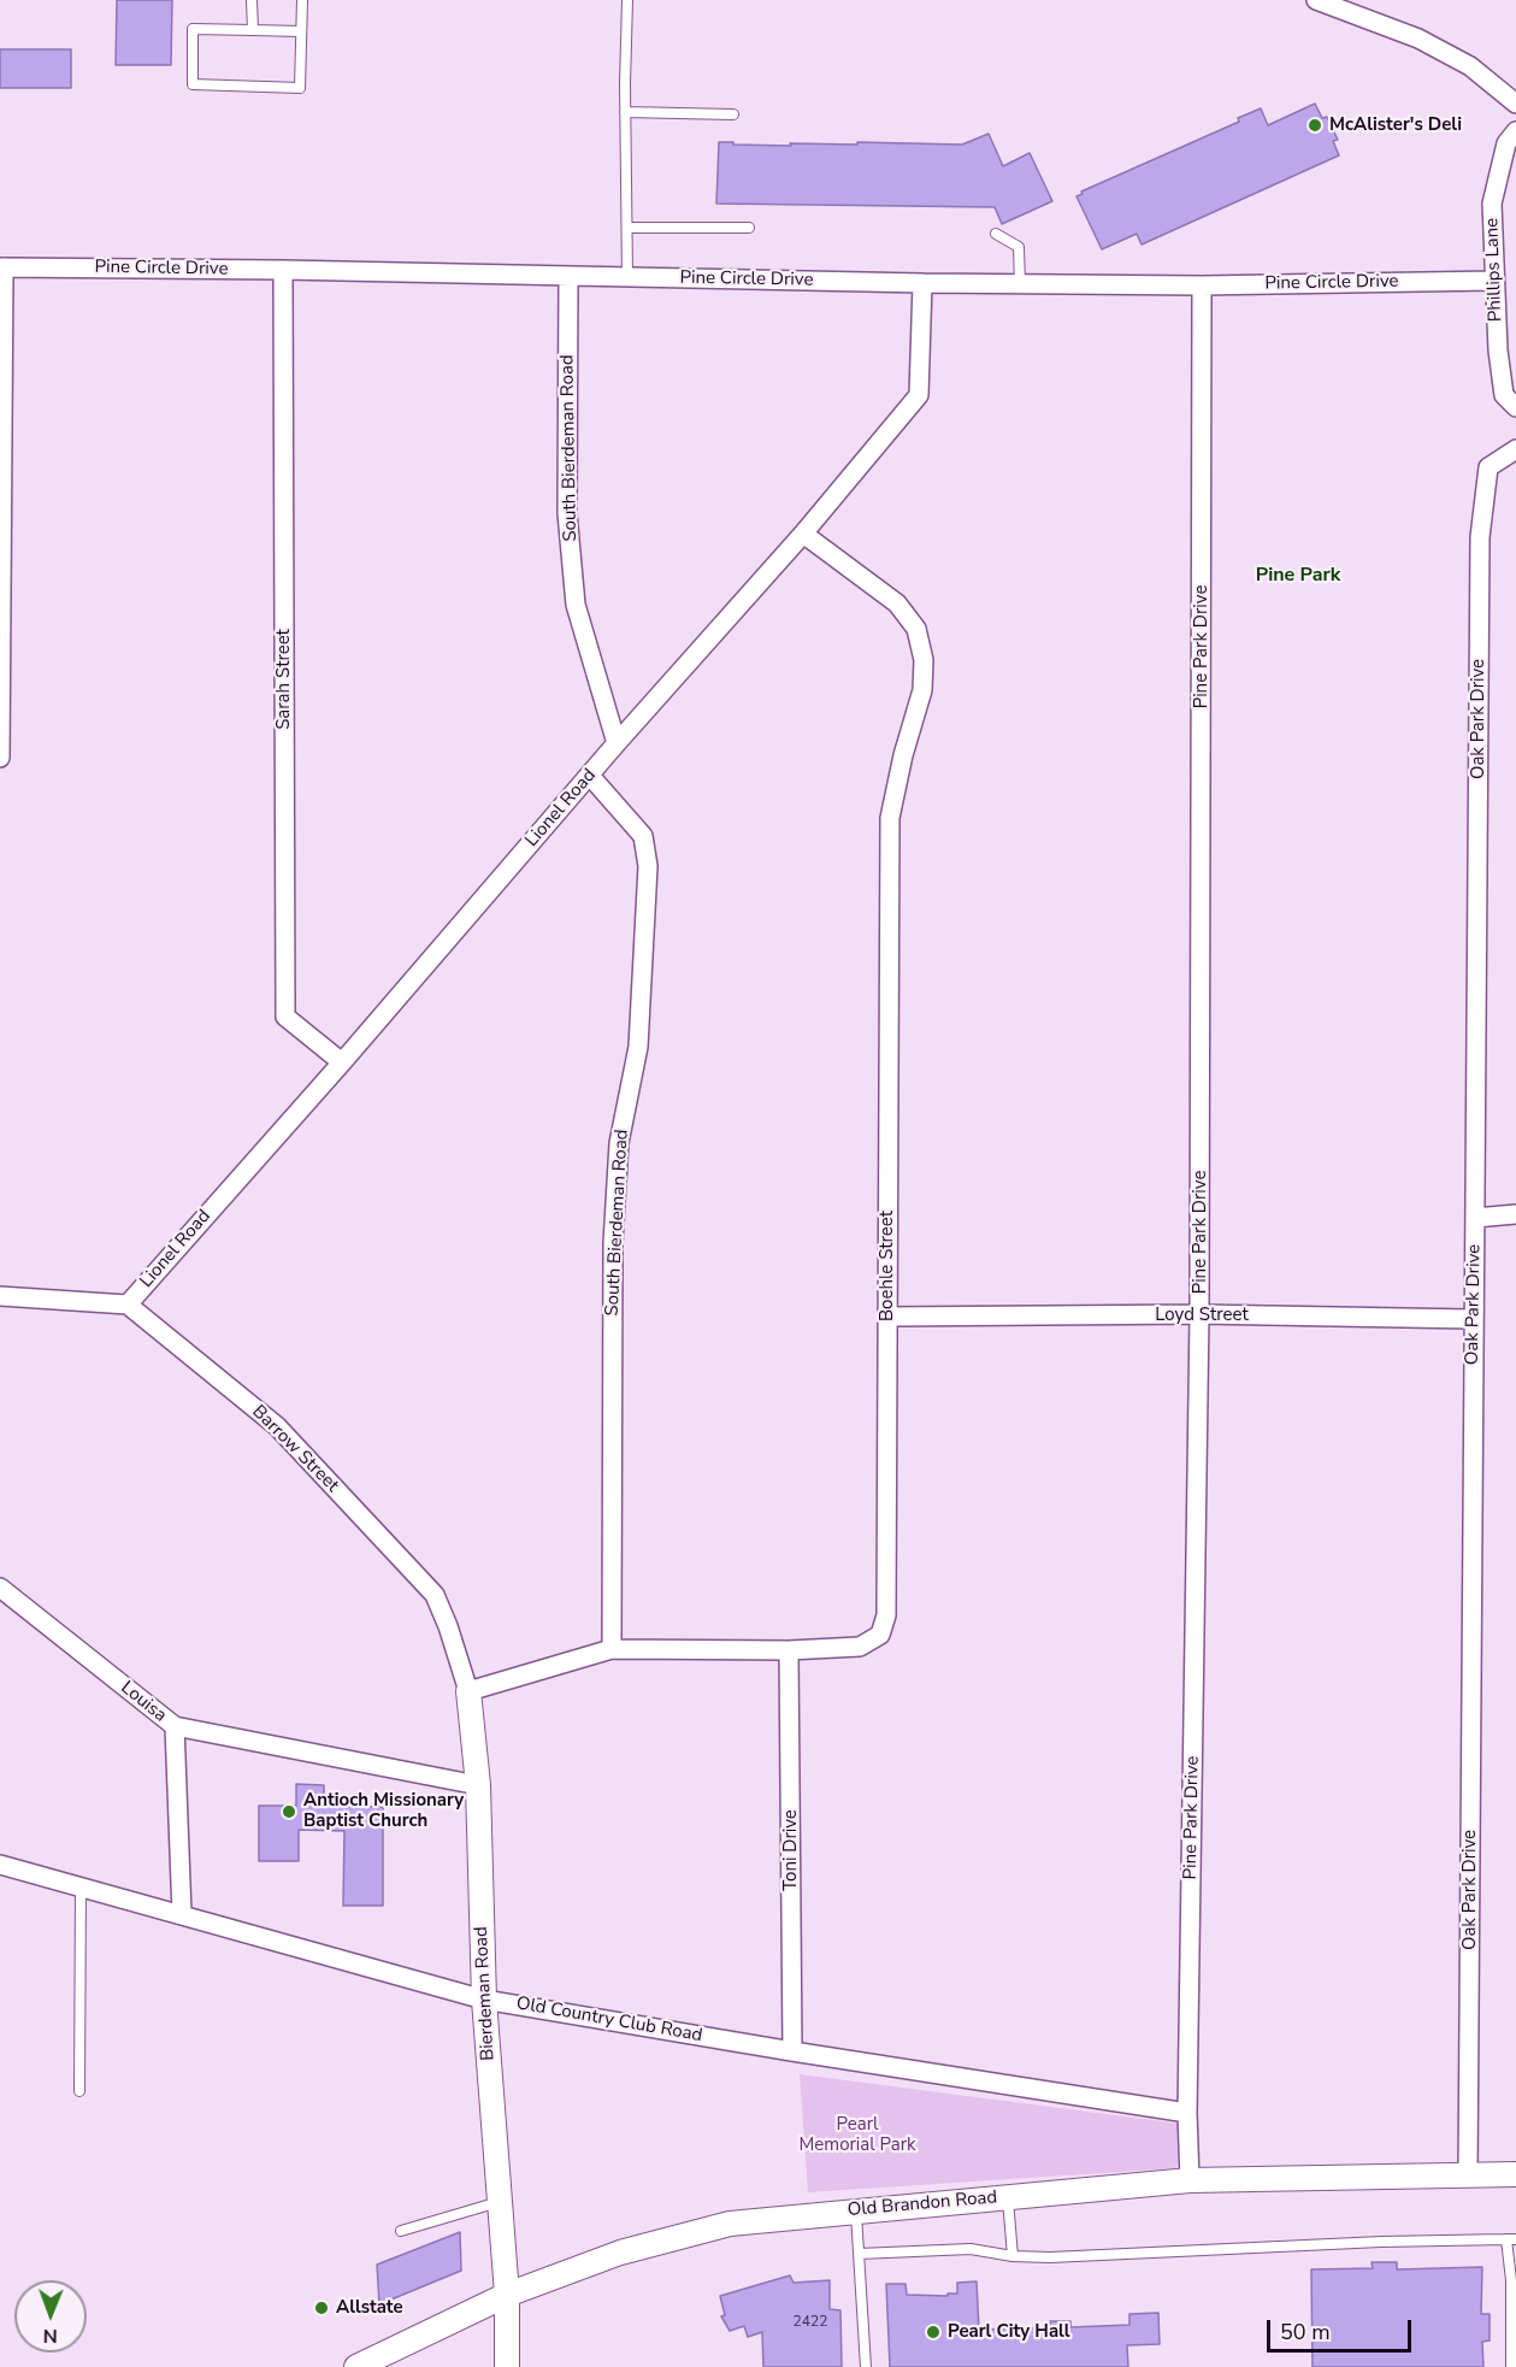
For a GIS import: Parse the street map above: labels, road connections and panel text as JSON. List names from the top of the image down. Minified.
{"streets":{"street":["Pine Circle Drive","Phillips Lane","South Bierdeman Road","Pine Park Drive","Sarah Street","Oak Park Drive","Lionel Road","Boehle Street","Loyd Street","Barrow Street","Louisa","Toni Drive","Bierdeman Road","Old Country Club Road","Old Brandon Road"]},"crossings":[["Pine Circle Drive","Phillips Lane"],["Pine Circle Drive","South Bierdeman Road"],["Pine Circle Drive","Pine Park Drive"],["Pine Circle Drive","Sarah Street"],["Pine Circle Drive","Lionel Road"],["South Bierdeman Road","Lionel Road"],["South Bierdeman Road","Boehle Street"],["Pine Park Drive","Loyd Street"],["Pine Park Drive","Old Country Club Road"],["Pine Park Drive","Old Brandon Road"],["Sarah Street","Lionel Road"],["Oak Park Drive","Loyd Street"],["Oak Park Drive","Old Brandon Road"],["Lionel Road","Boehle Street"],["Lionel Road","Barrow Street"],["Boehle Street","Loyd Street"],["Boehle Street","Barrow Street"],["Boehle Street","Toni Drive"],["Boehle Street","Bierdeman Road"],["Barrow Street","Bierdeman Road"],["Louisa","Old Country Club Road"],["Toni Drive","Old Country Club Road"],["Bierdeman Road","Old Country Club Road"],["Bierdeman Road","Old Brandon Road"]],"districts":["Pine Park"],"parks":["Pearl Memorial Park"],"places":["McAlister's Deli","Antioch Missionary Baptist Church","Allstate","Pearl City Hall"],"house_numbers":["2422"],"scale_bar":"50 m","north":"bottom"}
